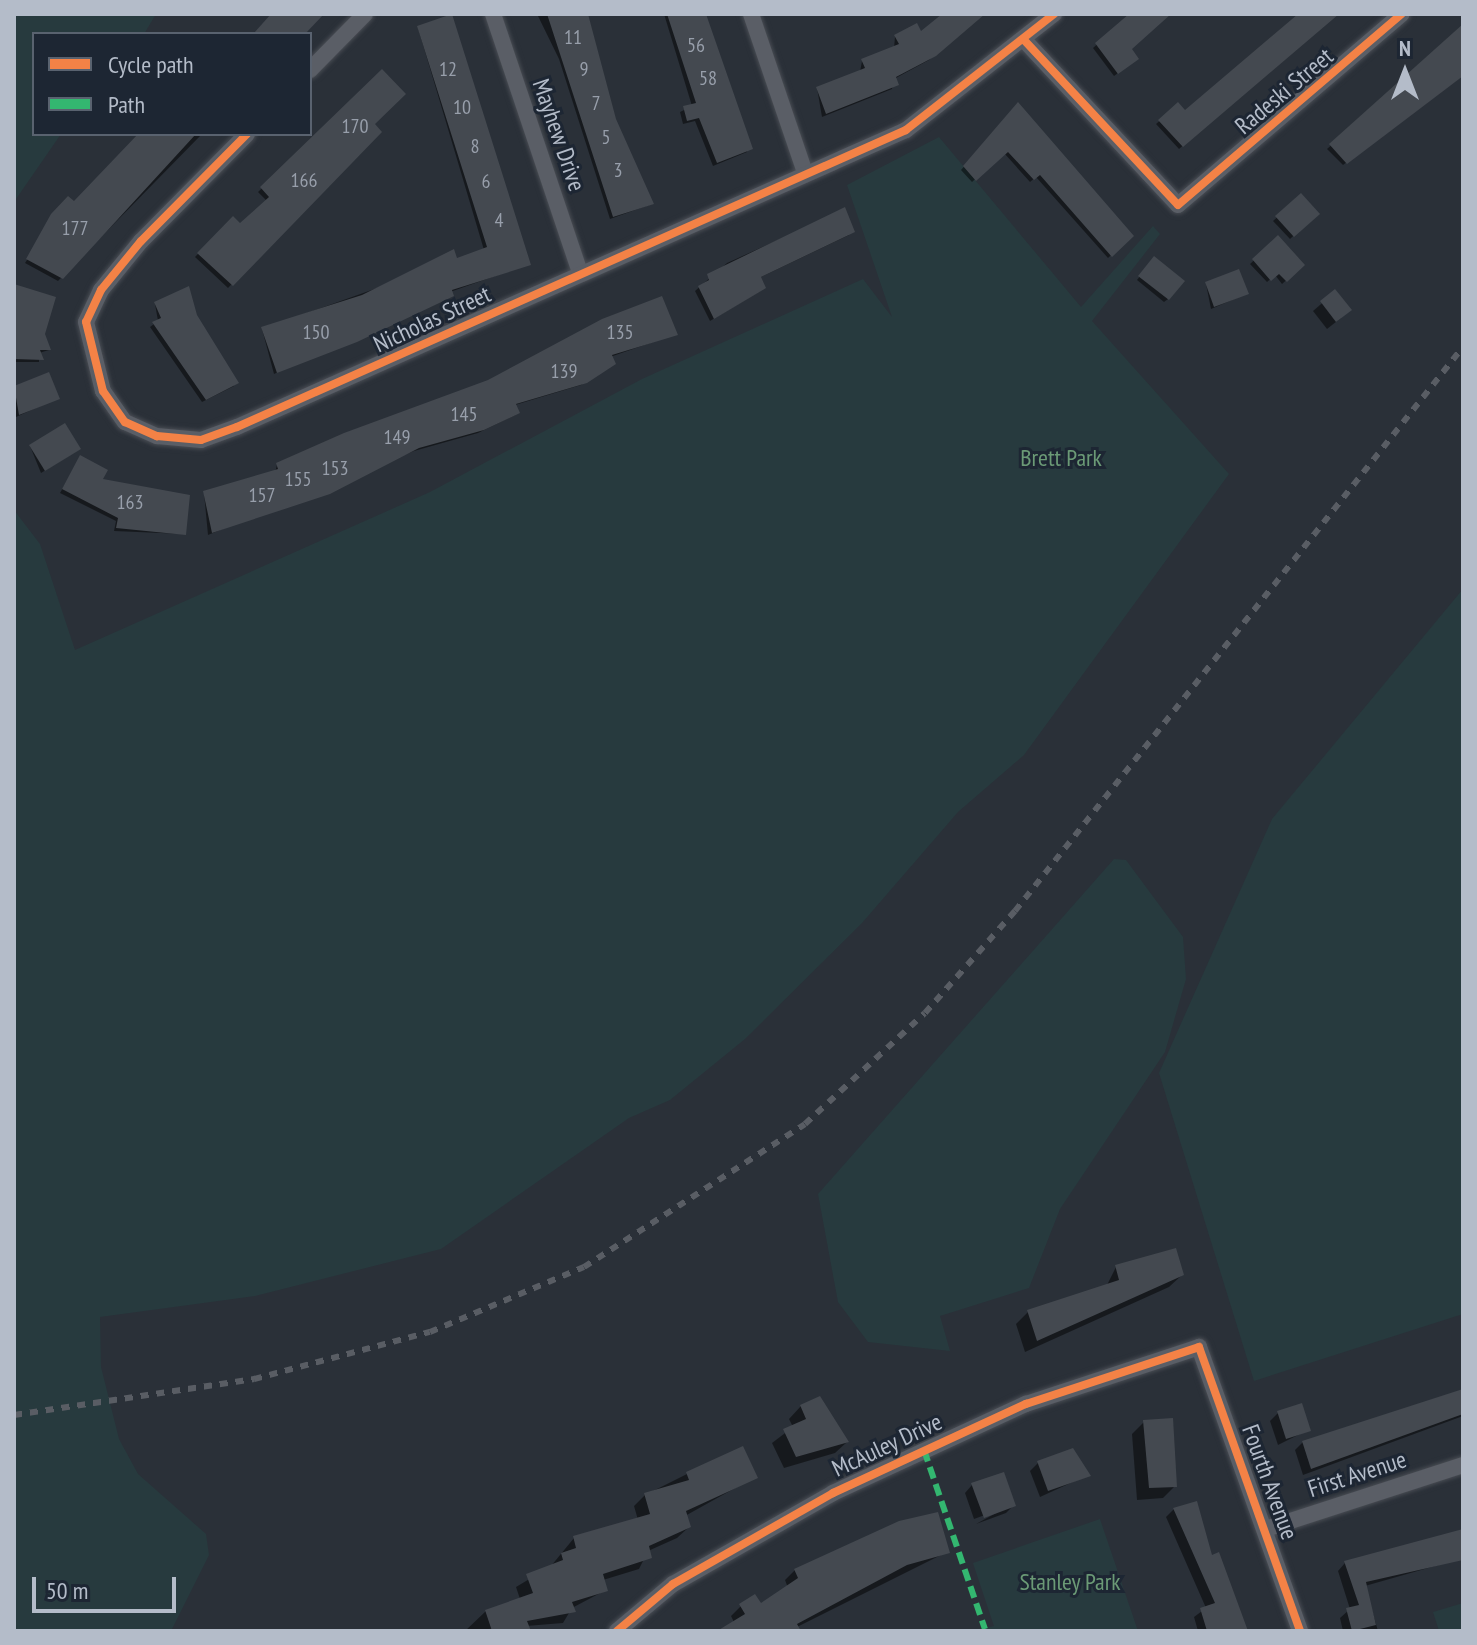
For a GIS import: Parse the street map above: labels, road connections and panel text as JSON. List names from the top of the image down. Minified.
{"streets":{"street":["Radeski Street","Mayhew Drive","Nicholas Street","McAuley Drive","First Avenue","Fourth Avenue"]},"crossings":[["Radeski Street","Nicholas Street"],["Mayhew Drive","Nicholas Street"],["McAuley Drive","Fourth Avenue"],["First Avenue","Fourth Avenue"]],"parks":["Brett Park","Stanley Park"],"house_numbers":["11","56","12","9","58","7","10","170","5","8","3","166","6","4","177","150","135","139","145","149","153","155","157","163"],"legend":["Cycle path","Path"],"scale_bar":"50 m","north":"top"}
